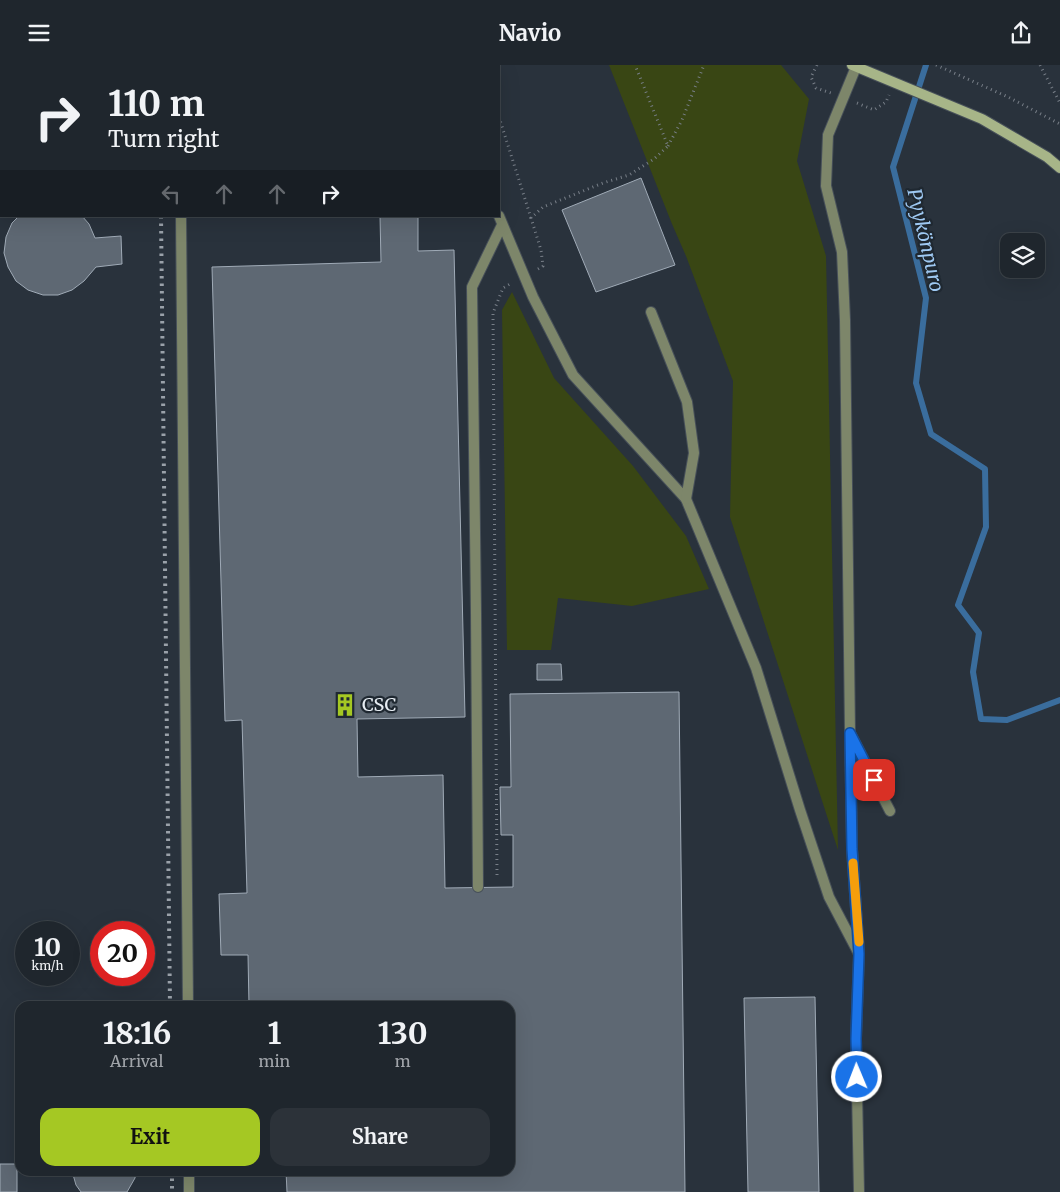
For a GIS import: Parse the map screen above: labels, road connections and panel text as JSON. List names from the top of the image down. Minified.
{"water":["Pyykönpuro"],"places":{"building":["CSC"]},"page":{"header":"Navio","turn":["110 m","Turn right"],"speed":"10 km/h","limit":"20","eta":["18:16","Arrival","1","min","130","m"],"buttons":["Exit","Share"]}}
